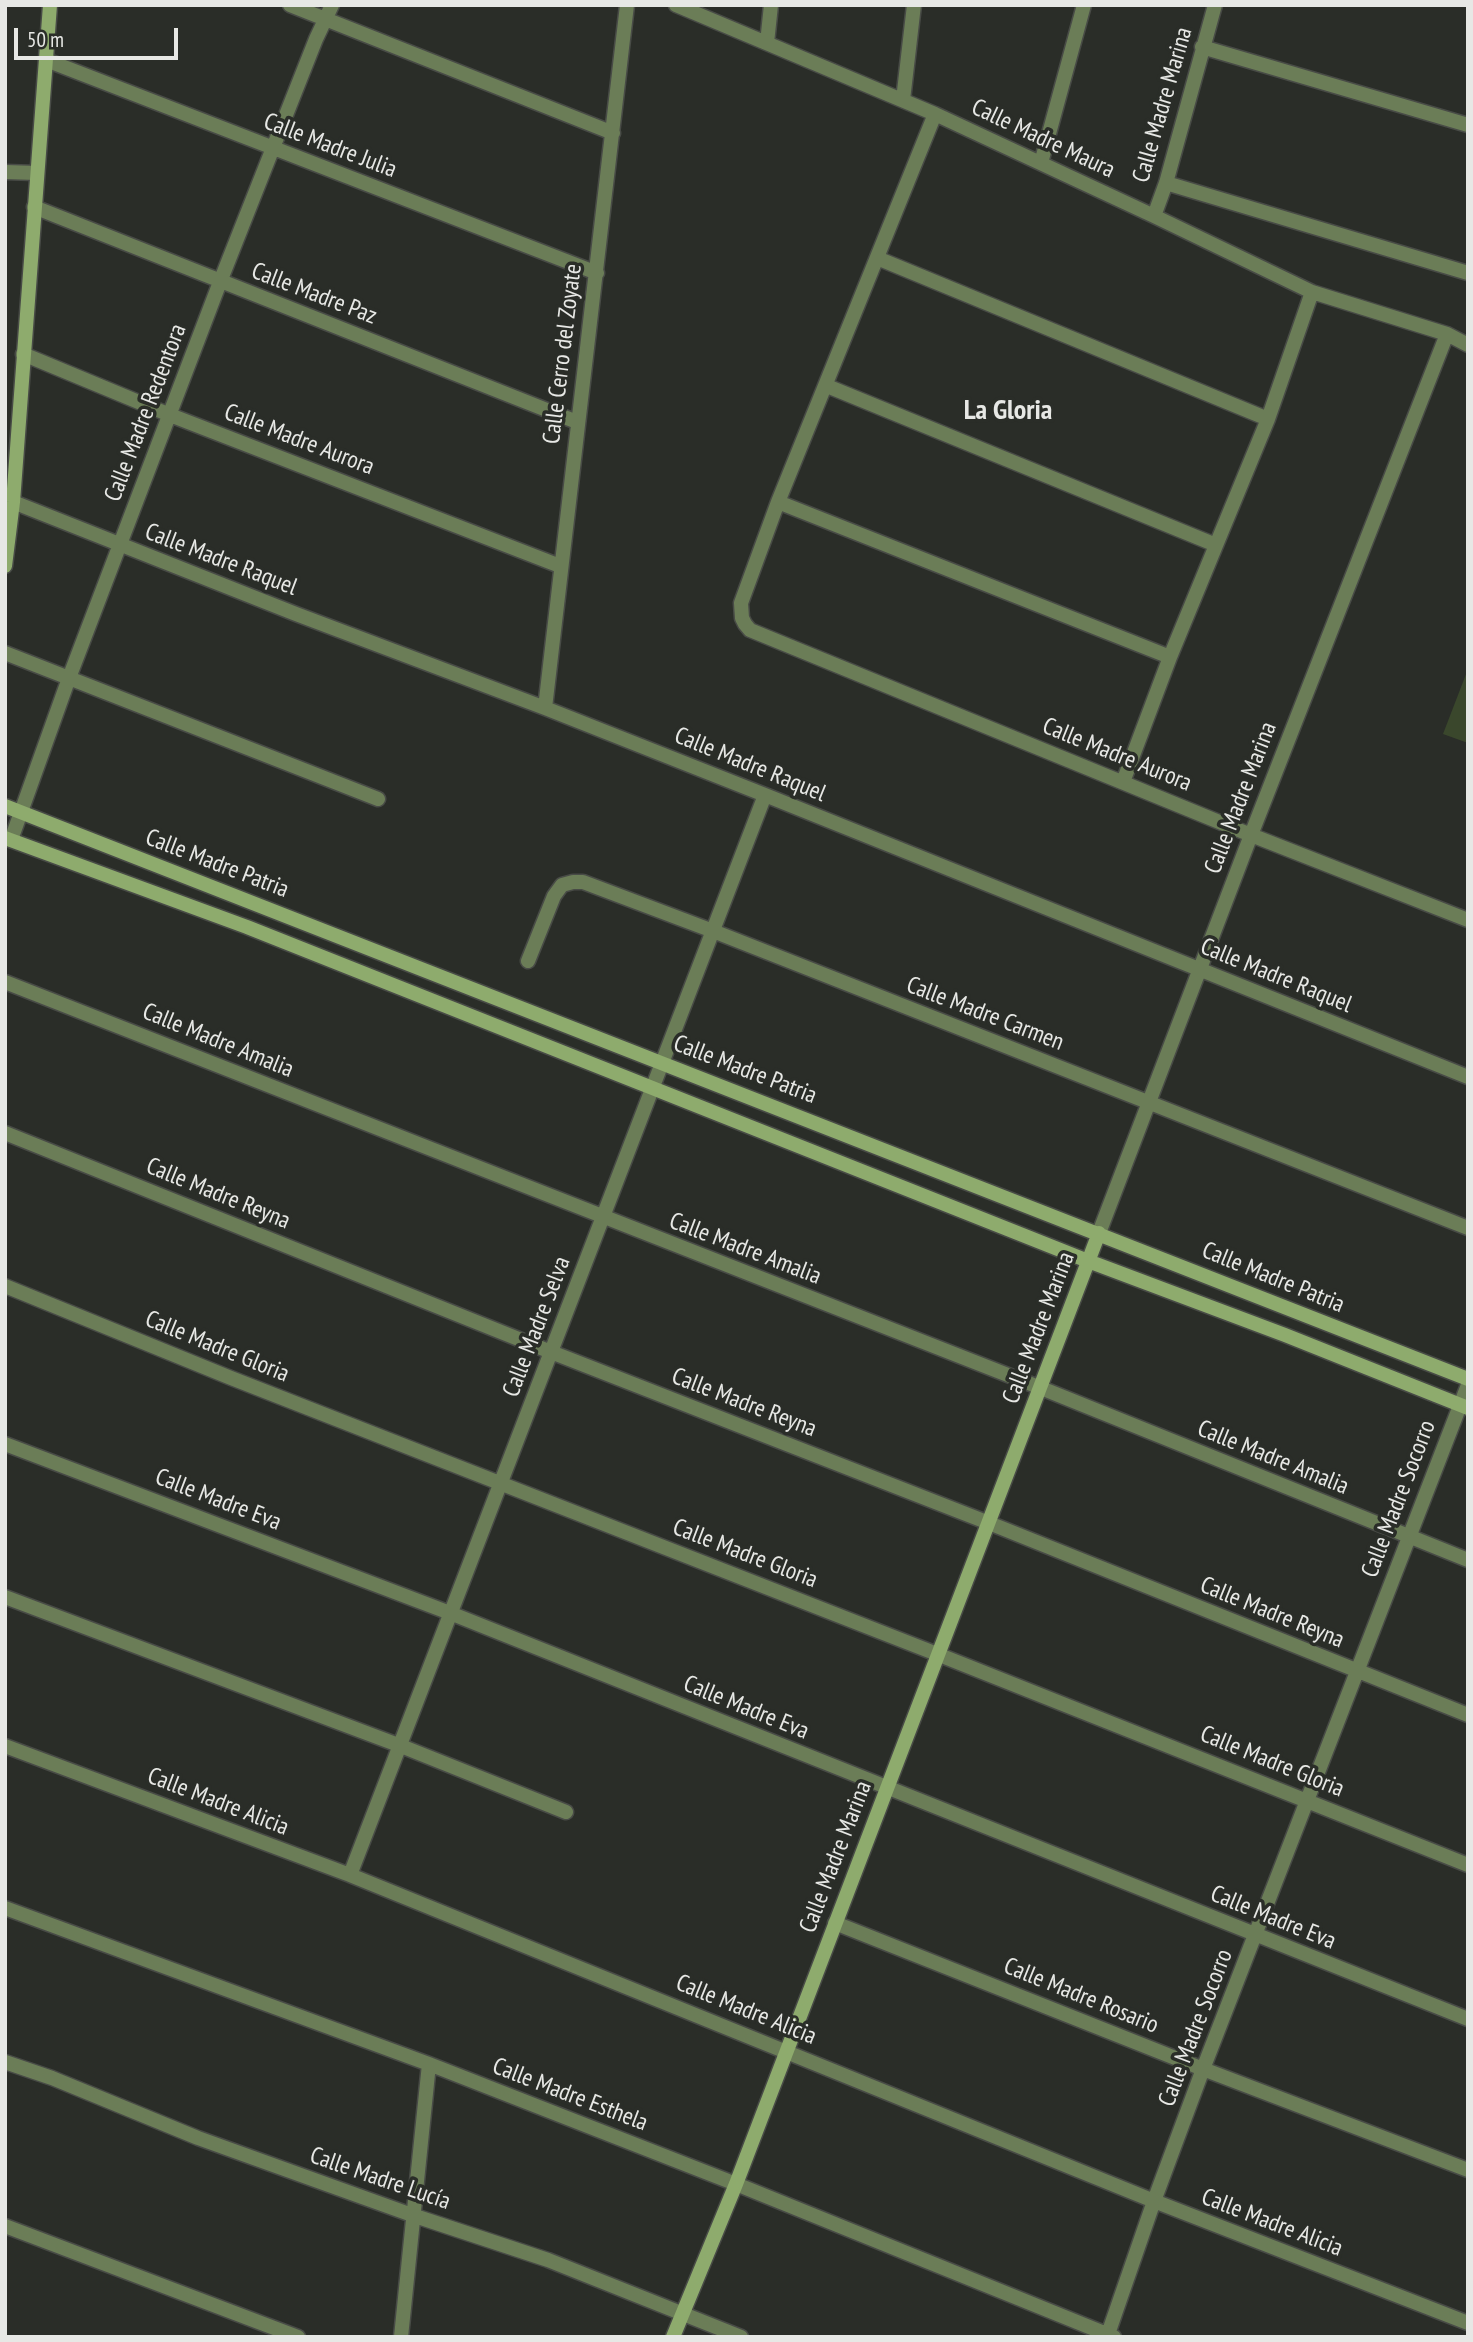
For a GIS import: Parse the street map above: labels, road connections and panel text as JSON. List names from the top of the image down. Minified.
{"streets":{"street":["Calle Madre Marina","Calle Madre Maura","Calle Madre Julia","Calle Madre Paz","Calle Cerro del Zoyate","Calle Madre Redentora","Calle Madre Aurora","Calle Madre Raquel","Calle Madre Patria","Calle Madre Carmen","Calle Madre Amalia","Calle Madre Reyna","Calle Madre Selva","Calle Madre Gloria","Calle Madre Socorro","Calle Madre Eva","Calle Madre Alicia","Calle Madre Rosario","Calle Madre Esthela","Calle Madre Lucía"]},"crossings":[["Calle Madre Marina","Calle Madre Maura"],["Calle Madre Marina","Calle Madre Aurora"],["Calle Madre Marina","Calle Madre Raquel"],["Calle Madre Marina","Calle Madre Patria"],["Calle Madre Marina","Calle Madre Carmen"],["Calle Madre Marina","Calle Madre Amalia"],["Calle Madre Marina","Calle Madre Reyna"],["Calle Madre Marina","Calle Madre Gloria"],["Calle Madre Marina","Calle Madre Eva"],["Calle Madre Marina","Calle Madre Alicia"],["Calle Madre Marina","Calle Madre Rosario"],["Calle Madre Marina","Calle Madre Esthela"],["Calle Madre Marina","Calle Madre Lucía"],["Calle Madre Julia","Calle Cerro del Zoyate"],["Calle Madre Julia","Calle Madre Redentora"],["Calle Madre Paz","Calle Cerro del Zoyate"],["Calle Madre Paz","Calle Madre Redentora"],["Calle Cerro del Zoyate","Calle Madre Aurora"],["Calle Cerro del Zoyate","Calle Madre Raquel"],["Calle Madre Redentora","Calle Madre Aurora"],["Calle Madre Redentora","Calle Madre Raquel"],["Calle Madre Redentora","Calle Madre Patria"],["Calle Madre Raquel","Calle Madre Selva"],["Calle Madre Patria","Calle Madre Selva"],["Calle Madre Patria","Calle Madre Socorro"],["Calle Madre Carmen","Calle Madre Selva"],["Calle Madre Amalia","Calle Madre Selva"],["Calle Madre Amalia","Calle Madre Socorro"],["Calle Madre Reyna","Calle Madre Selva"],["Calle Madre Reyna","Calle Madre Socorro"],["Calle Madre Selva","Calle Madre Gloria"],["Calle Madre Selva","Calle Madre Eva"],["Calle Madre Selva","Calle Madre Alicia"],["Calle Madre Gloria","Calle Madre Socorro"],["Calle Madre Socorro","Calle Madre Eva"],["Calle Madre Socorro","Calle Madre Alicia"],["Calle Madre Socorro","Calle Madre Rosario"],["Calle Madre Socorro","Calle Madre Esthela"]],"districts":["La Gloria"],"scale_bar":"50 m"}
